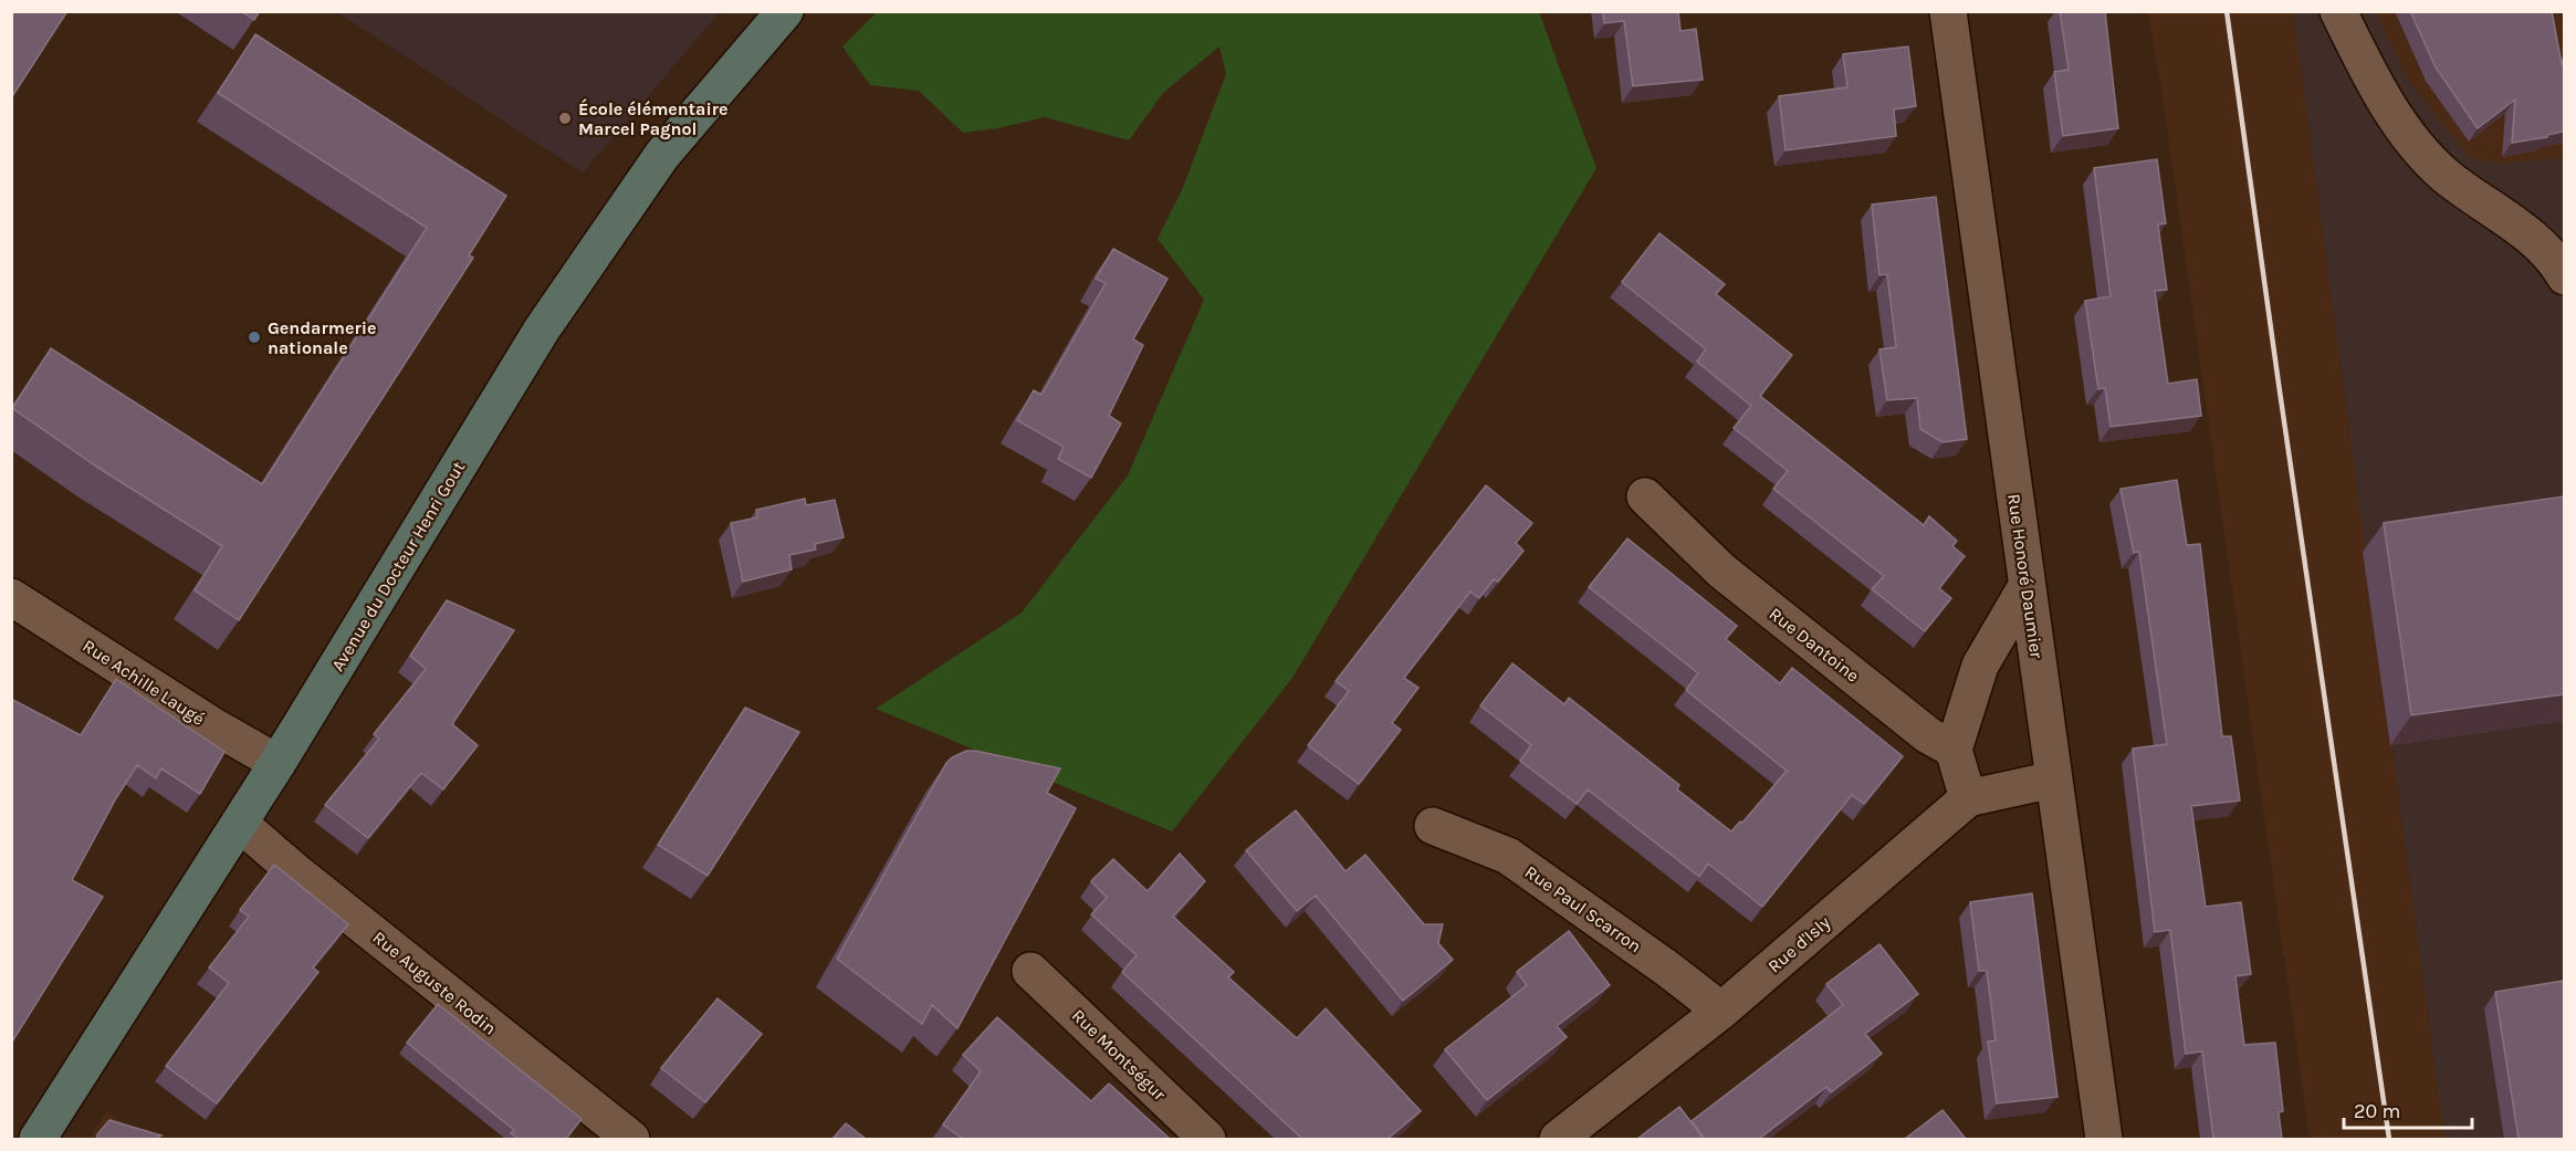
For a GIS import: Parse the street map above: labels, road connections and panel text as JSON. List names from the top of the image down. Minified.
{"streets":{"main road":["Avenue du Docteur Henri Gout"],"street":["Rue Honoré Daumier","Rue Dantoine","Rue Achille Laugé","Rue Paul Scarron","Rue d'Isly","Rue Auguste Rodin","Rue Montségur"]},"crossings":[["Avenue du Docteur Henri Gout","Rue Achille Laugé"],["Avenue du Docteur Henri Gout","Rue Auguste Rodin"],["Rue Honoré Daumier","Rue d'Isly"],["Rue Paul Scarron","Rue d'Isly"]],"places":["École élémentaire Marcel Pagnol","Gendarmerie nationale"],"scale_bar":"20 m"}
